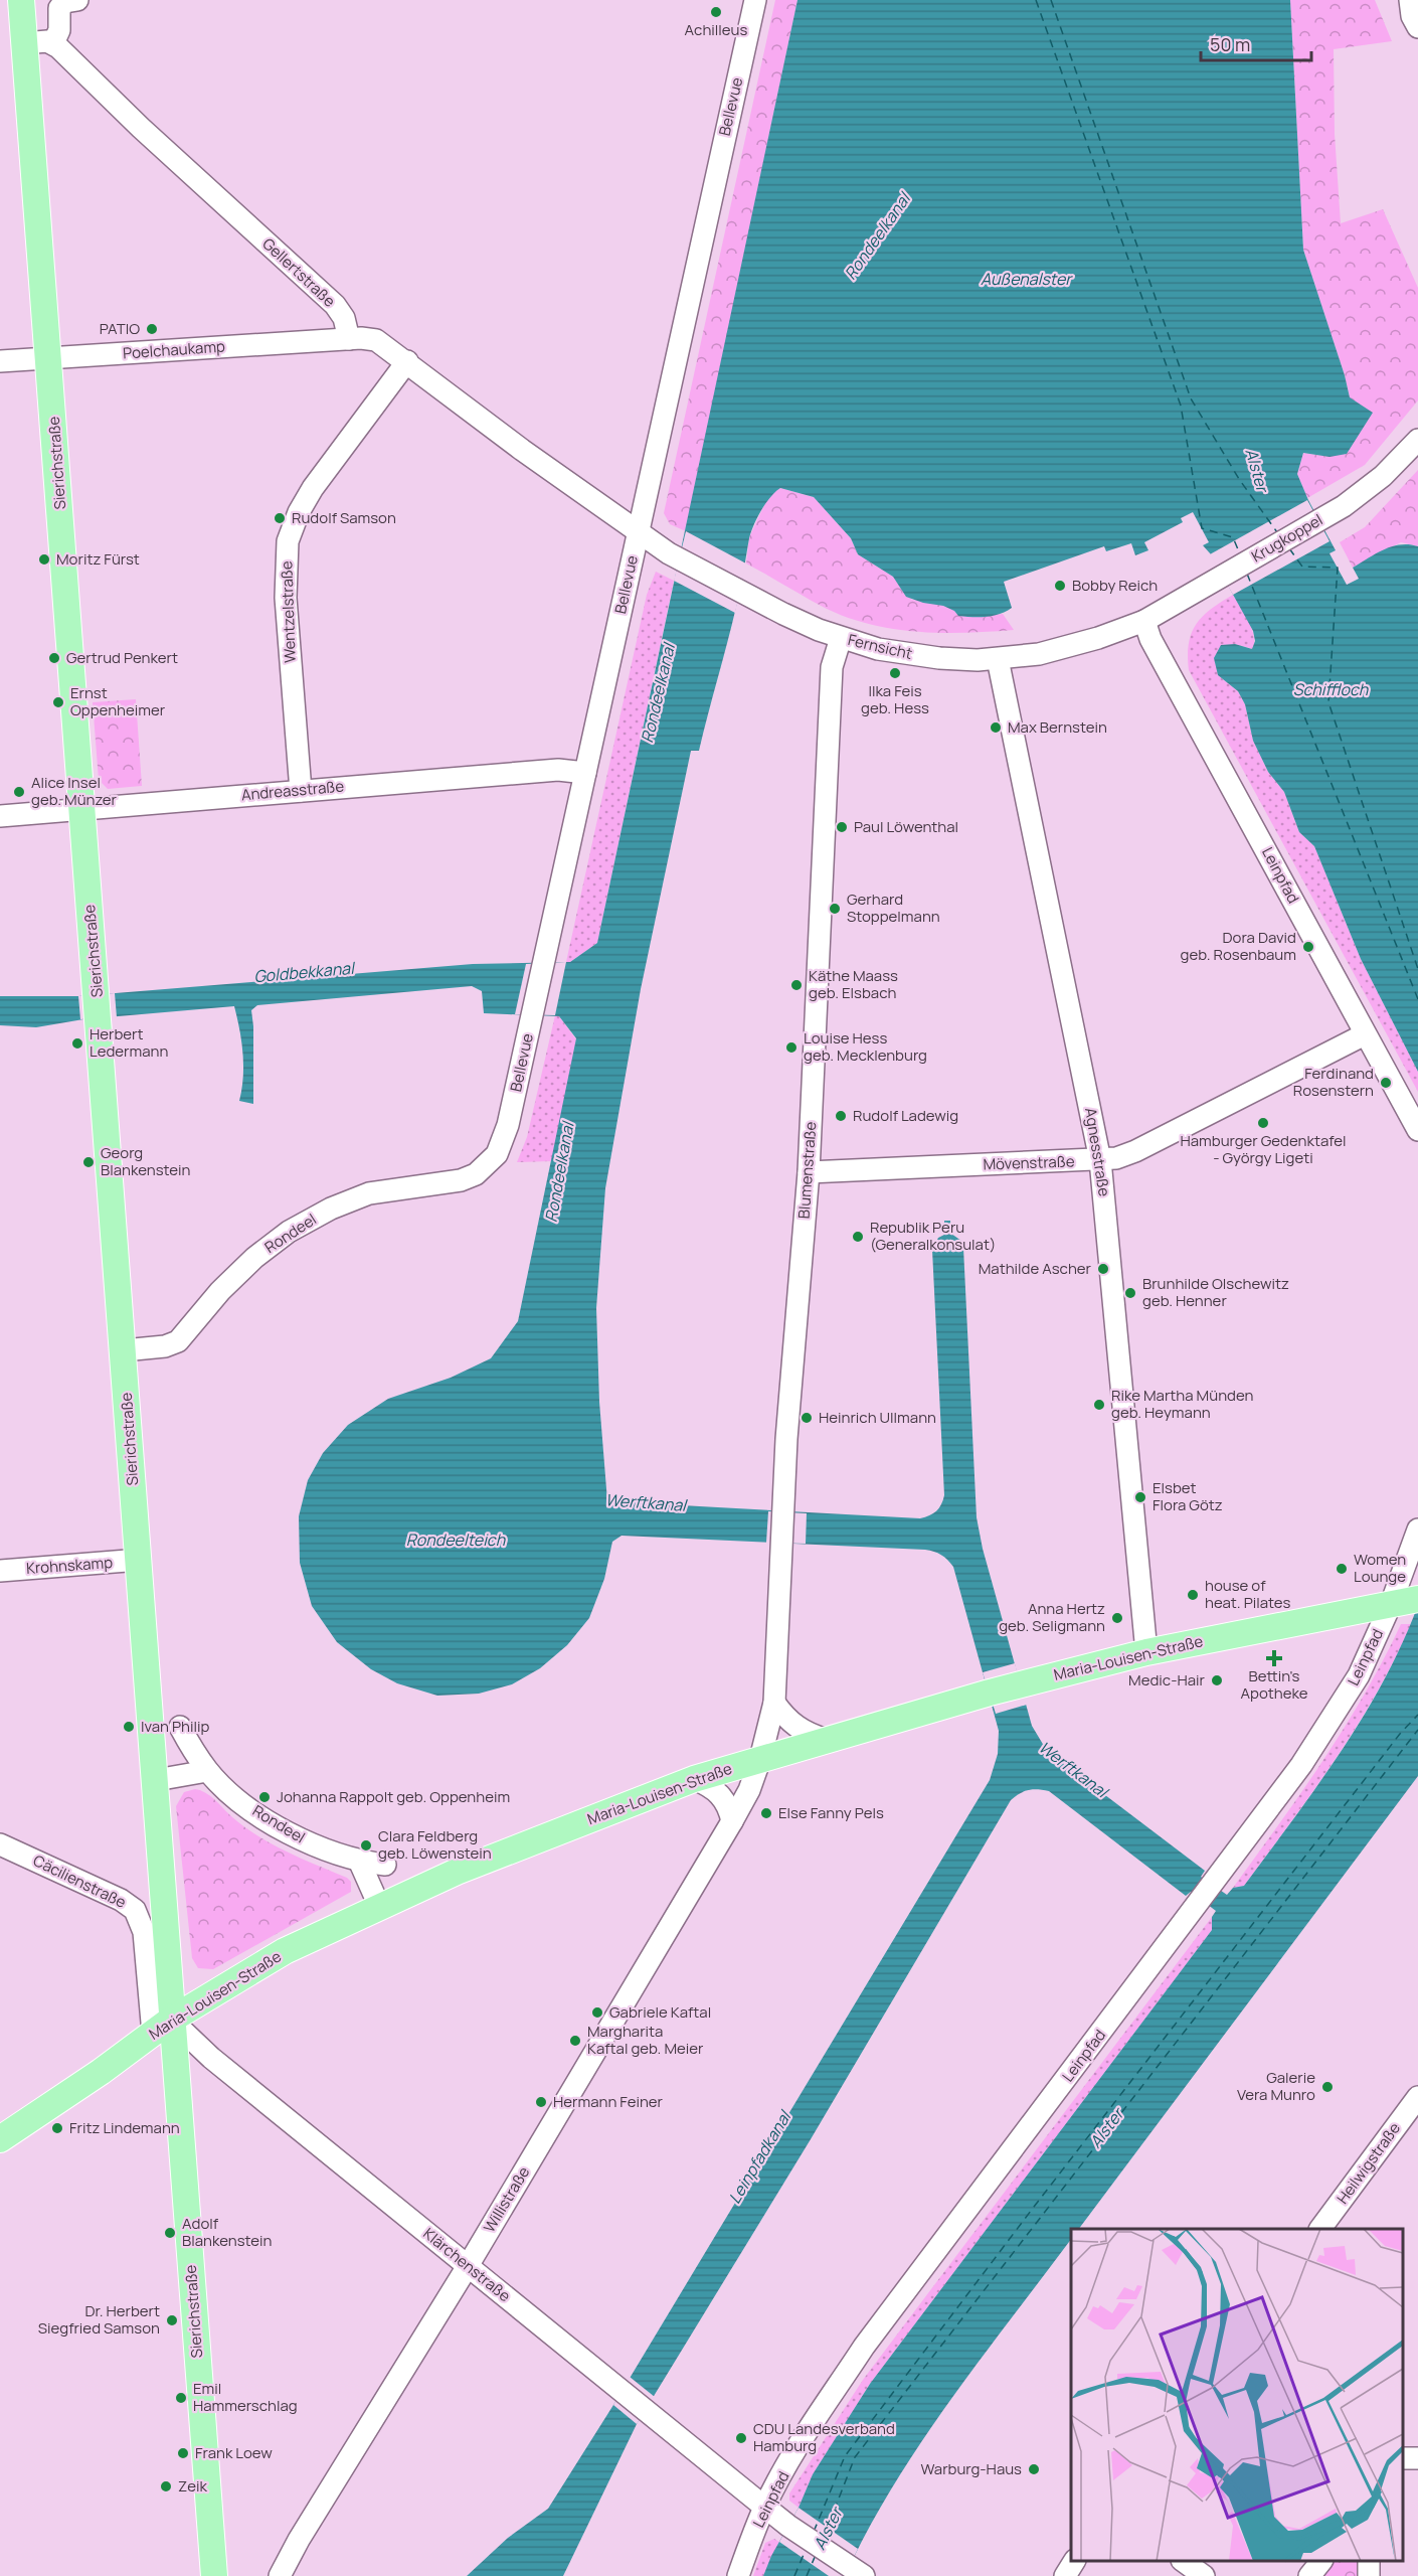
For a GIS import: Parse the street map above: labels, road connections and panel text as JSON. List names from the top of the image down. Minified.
{"streets":{"main road":["Sierichstraße","Maria-Louisen-Straße"],"street":["Bellevue","Gellertstraße","Poelchaukamp","Krugkoppel","Wentzelstraße","Fernsicht","Andreasstraße","Leinpfad","Agnesstraße","Mövenstraße","Blumenstraße","Rondeel","Krohnskamp","Cäcilienstraße","Heilwigstraße","Willistraße","Klärchenstraße"]},"crossings":[["Bellevue","Fernsicht"],["Bellevue","Andreasstraße"],["Bellevue","Rondeel"],["Gellertstraße","Poelchaukamp"],["Poelchaukamp","Sierichstraße"],["Sierichstraße","Andreasstraße"],["Sierichstraße","Rondeel"],["Sierichstraße","Krohnskamp"],["Sierichstraße","Maria-Louisen-Straße"],["Sierichstraße","Cäcilienstraße"],["Sierichstraße","Klärchenstraße"],["Krugkoppel","Fernsicht"],["Krugkoppel","Leinpfad"],["Wentzelstraße","Andreasstraße"],["Fernsicht","Leinpfad"],["Fernsicht","Agnesstraße"],["Fernsicht","Blumenstraße"],["Leinpfad","Mövenstraße"],["Leinpfad","Maria-Louisen-Straße"],["Leinpfad","Klärchenstraße"],["Agnesstraße","Mövenstraße"],["Agnesstraße","Maria-Louisen-Straße"],["Mövenstraße","Blumenstraße"],["Blumenstraße","Maria-Louisen-Straße"],["Blumenstraße","Willistraße"],["Maria-Louisen-Straße","Willistraße"],["Maria-Louisen-Straße","Klärchenstraße"],["Willistraße","Klärchenstraße"]],"water":["Rondeelkanal","Außenalster","Alster","Schiffloch","Goldbekkanal","Werftkanal","Rondeelteich","Leinpfadkanal"],"places":{"other":["Achilleus","PATIO","Rudolf Samson","Moritz Fürst","Bobby Reich","Gertrud Penkert","Ilka Feis geb. Hess","Ernst Oppenheimer","Max Bernstein","Alice Insel geb. Münzer","Paul Löwenthal","Gerhard Stoppelmann","Dora David geb. Rosenbaum","Käthe Maass geb. Elsbach","Herbert Ledermann","Louise Hess geb. Mecklenburg","Ferdinand Rosenstern","Rudolf Ladewig","Hamburger Gedenktafel - György Ligeti","Georg Blankenstein","Republik Peru (Generalkonsulat)","Mathilde Ascher","Brunhilde Olschewitz geb. Henner","Rike Martha Münden geb. Heymann","Heinrich Ullmann","Elsbet Flora Götz","Women Lounge","house of heat. Pilates","Anna Hertz geb. Seligmann","Medic-Hair","Ivan Philip","Johanna Rappolt geb. Oppenheim","Else Fanny Pels","Clara Feldberg geb. Löwenstein","Gabriele Kaftal","Margharita Kaftal geb. Meier","Galerie Vera Munro","Hermann Feiner","Fritz Lindemann","Adolf Blankenstein","Dr. Herbert Siegfried Samson","Emil Hammerschlag","CDU Landesverband Hamburg","Frank Loew","Warburg-Haus","Zeik"],"health":["Bettin's Apotheke"]},"scale_bar":"50 m"}
